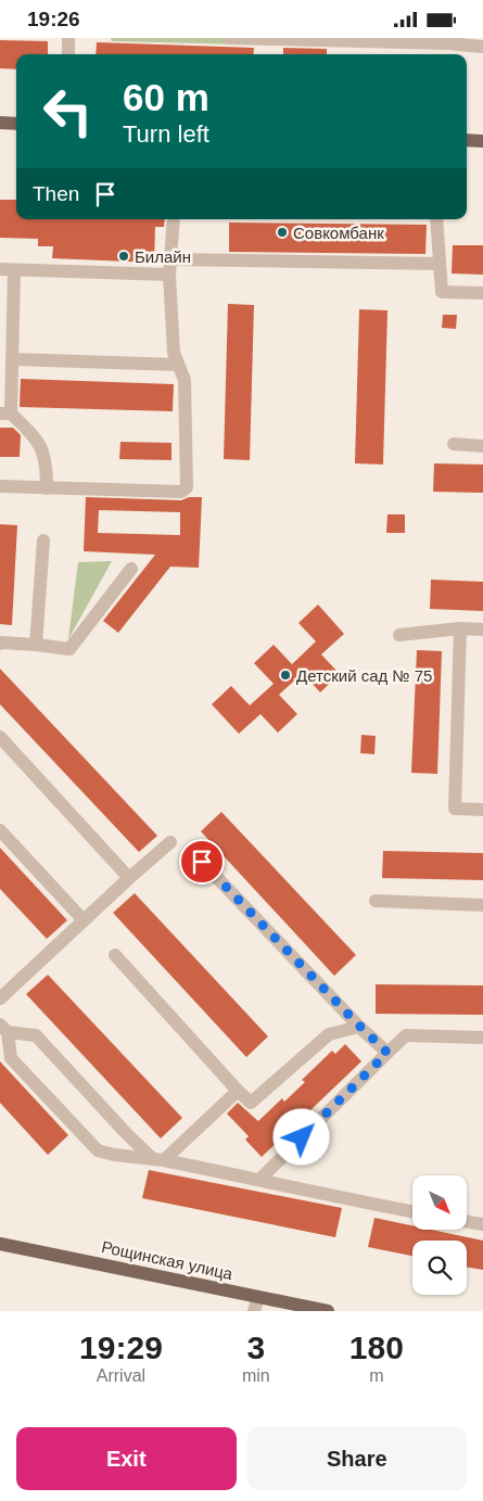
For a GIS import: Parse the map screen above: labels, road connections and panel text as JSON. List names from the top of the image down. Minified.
{"streets":{"main road":["Рощинская улица"]},"places":["Совкомбанк","Билайн","Детский сад № 75"],"north":"bottom right","page":{"status":"19:26","turn":["60 m","Turn left"],"then":"Then","eta":["19:29","Arrival","3","min","180","m"],"buttons":["Exit","Share"]}}
